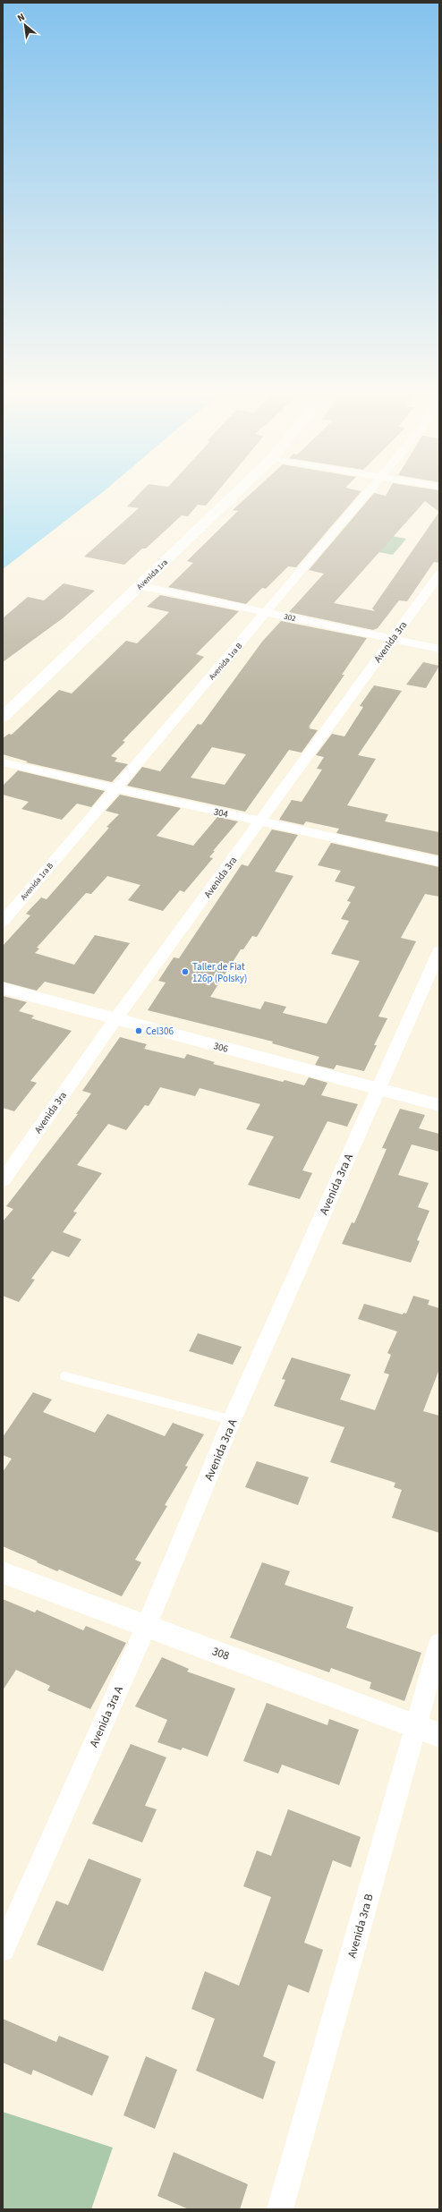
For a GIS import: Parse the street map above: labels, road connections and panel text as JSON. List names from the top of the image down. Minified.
{"streets":{"street":["Avenida 1ra","302","Avenida 3ra","Avenida 1ra B","304","306","Avenida 3ra A","308","Avenida 3ra B"]},"crossings":[["Avenida 1ra","302"],["302","Avenida 3ra"],["302","Avenida 1ra B"],["Avenida 3ra","304"],["Avenida 3ra","306"],["Avenida 1ra B","304"],["306","Avenida 3ra A"],["Avenida 3ra A","308"],["308","Avenida 3ra B"]],"places":["Taller de Fiat 126p (Polsky)","Cel306"],"north":"top left"}
